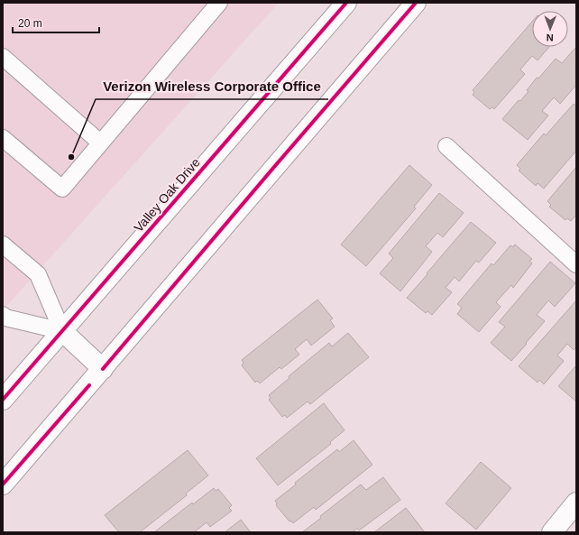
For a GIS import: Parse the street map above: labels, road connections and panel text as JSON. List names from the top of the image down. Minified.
{"streets":{"street":["Valley Oak Drive"]},"places":["Verizon Wireless Corporate Office"],"scale_bar":"20 m","north":"bottom"}
